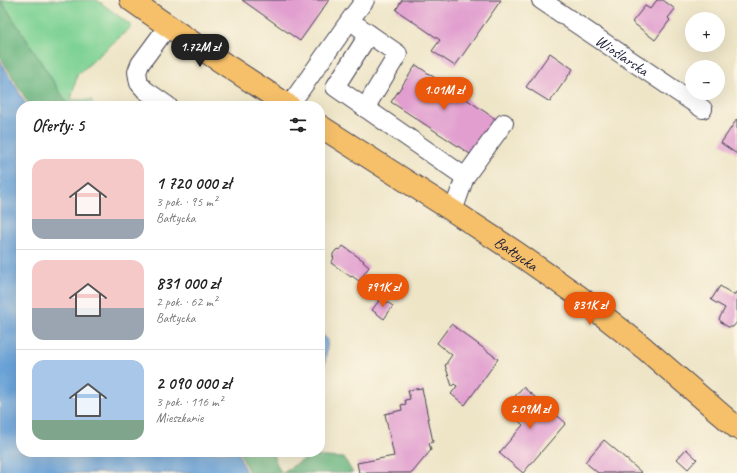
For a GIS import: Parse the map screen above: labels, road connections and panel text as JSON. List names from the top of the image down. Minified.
{"streets":{"main road":["Bałtycka"],"street":["Wioślarska"]},"page":{"map_buttons":["+","−"],"price":["1.72M zł","1.01M zł","791K zł","831K zł","2.09M zł"],"heading":"Oferty: 5","list":[{"name":"1 720 000 zł","note":"3 pok. · 95 m² · Bałtycka"},{"name":"831 000 zł","note":"2 pok. · 62 m² · Bałtycka"},{"name":"2 090 000 zł","note":"3 pok. · 116 m² · Mieszkanie"}]}}
